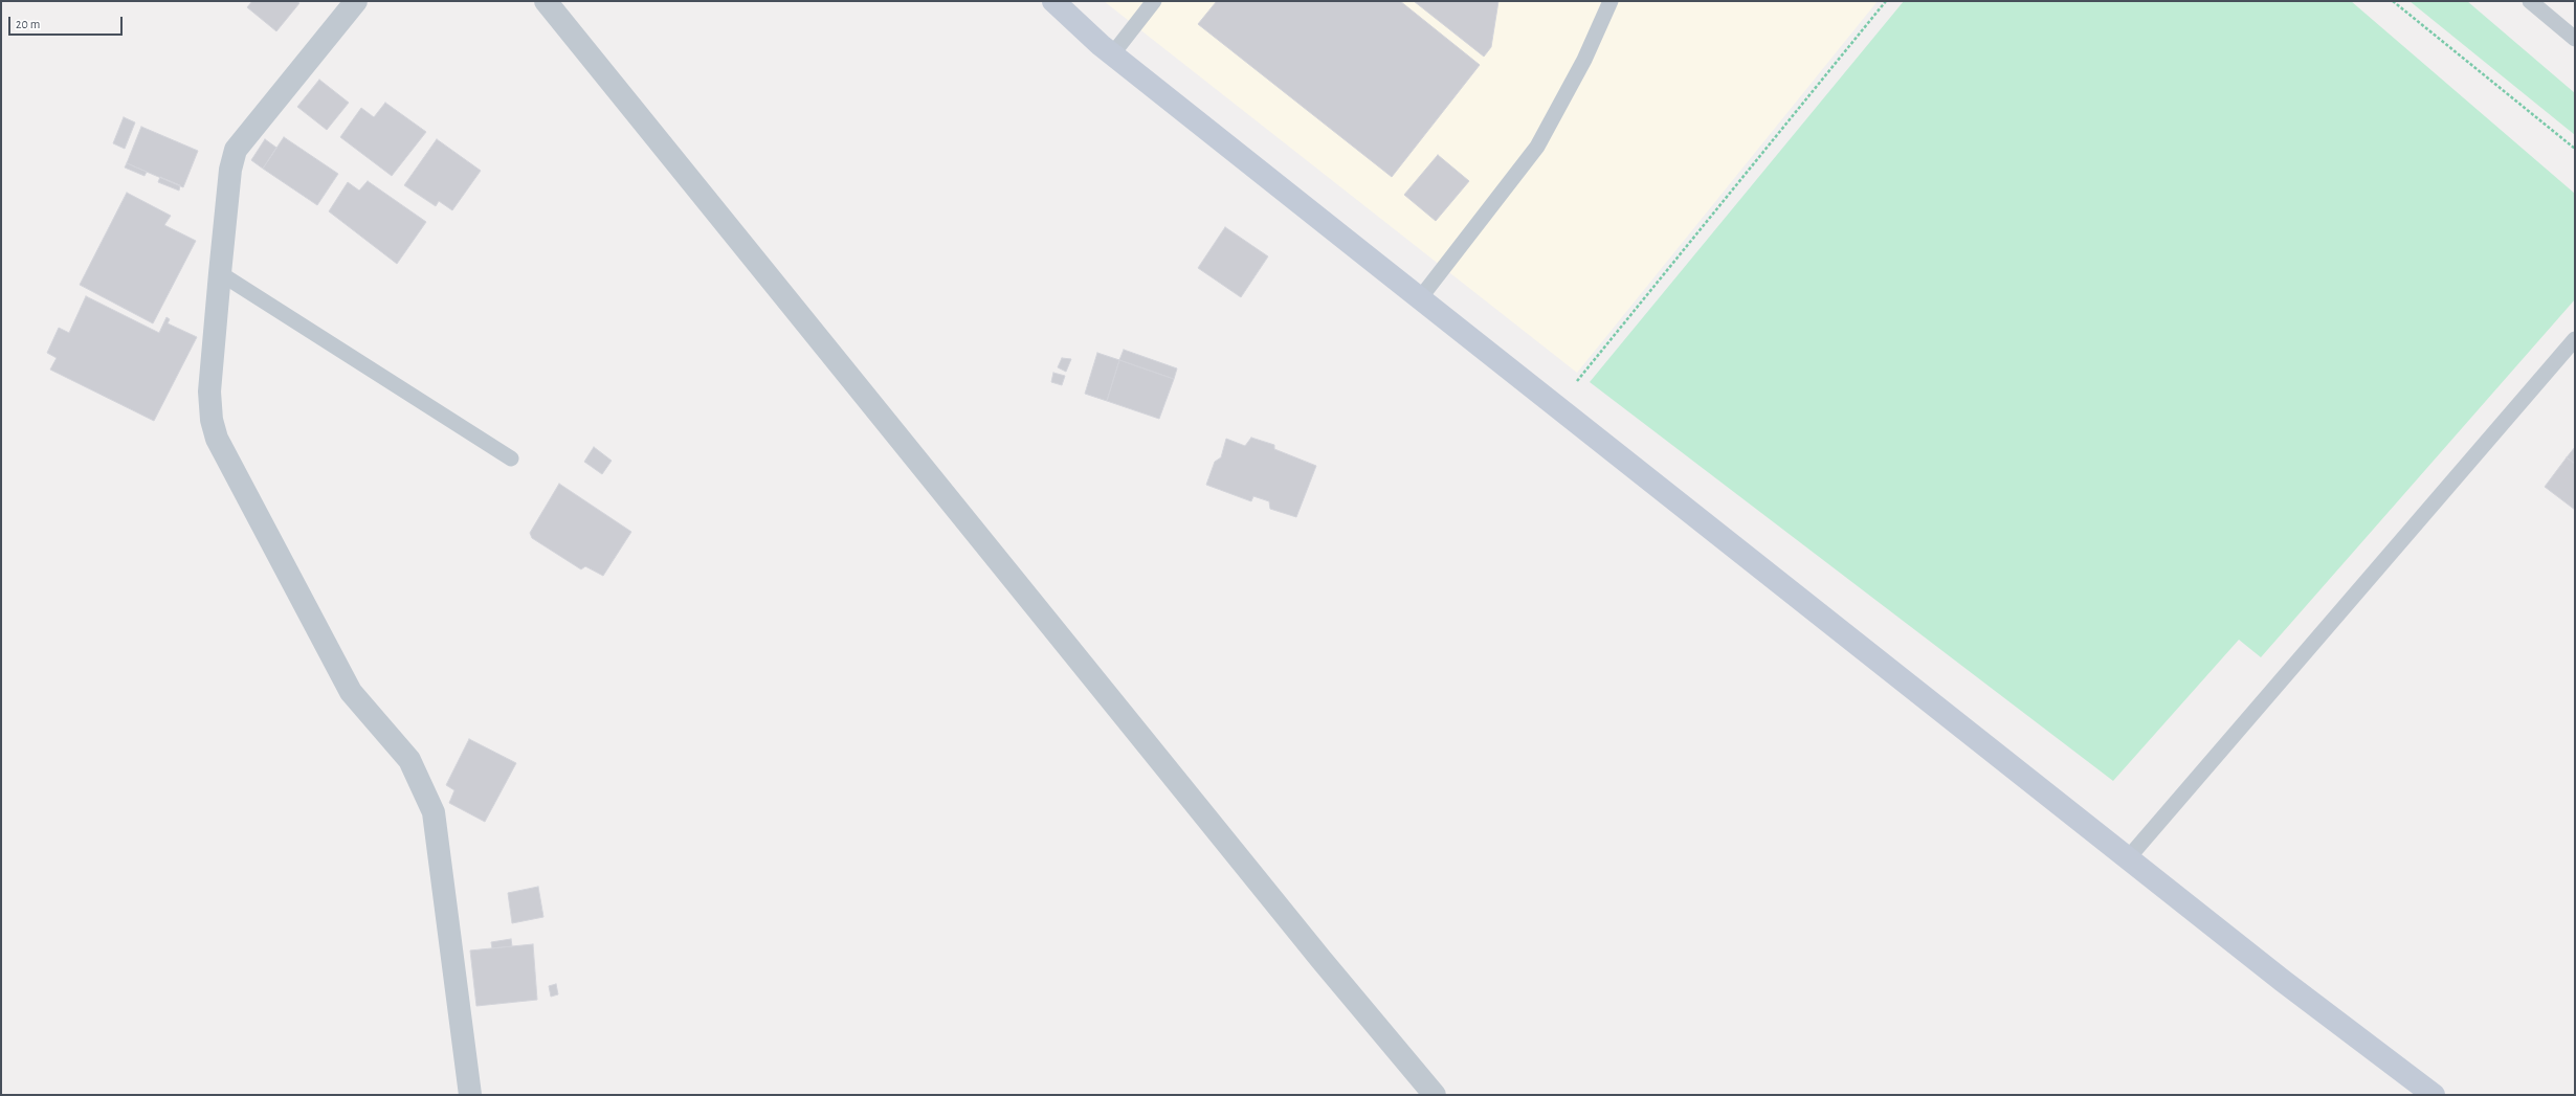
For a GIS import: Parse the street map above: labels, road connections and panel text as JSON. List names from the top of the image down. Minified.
{"scale_bar":"20 m"}
